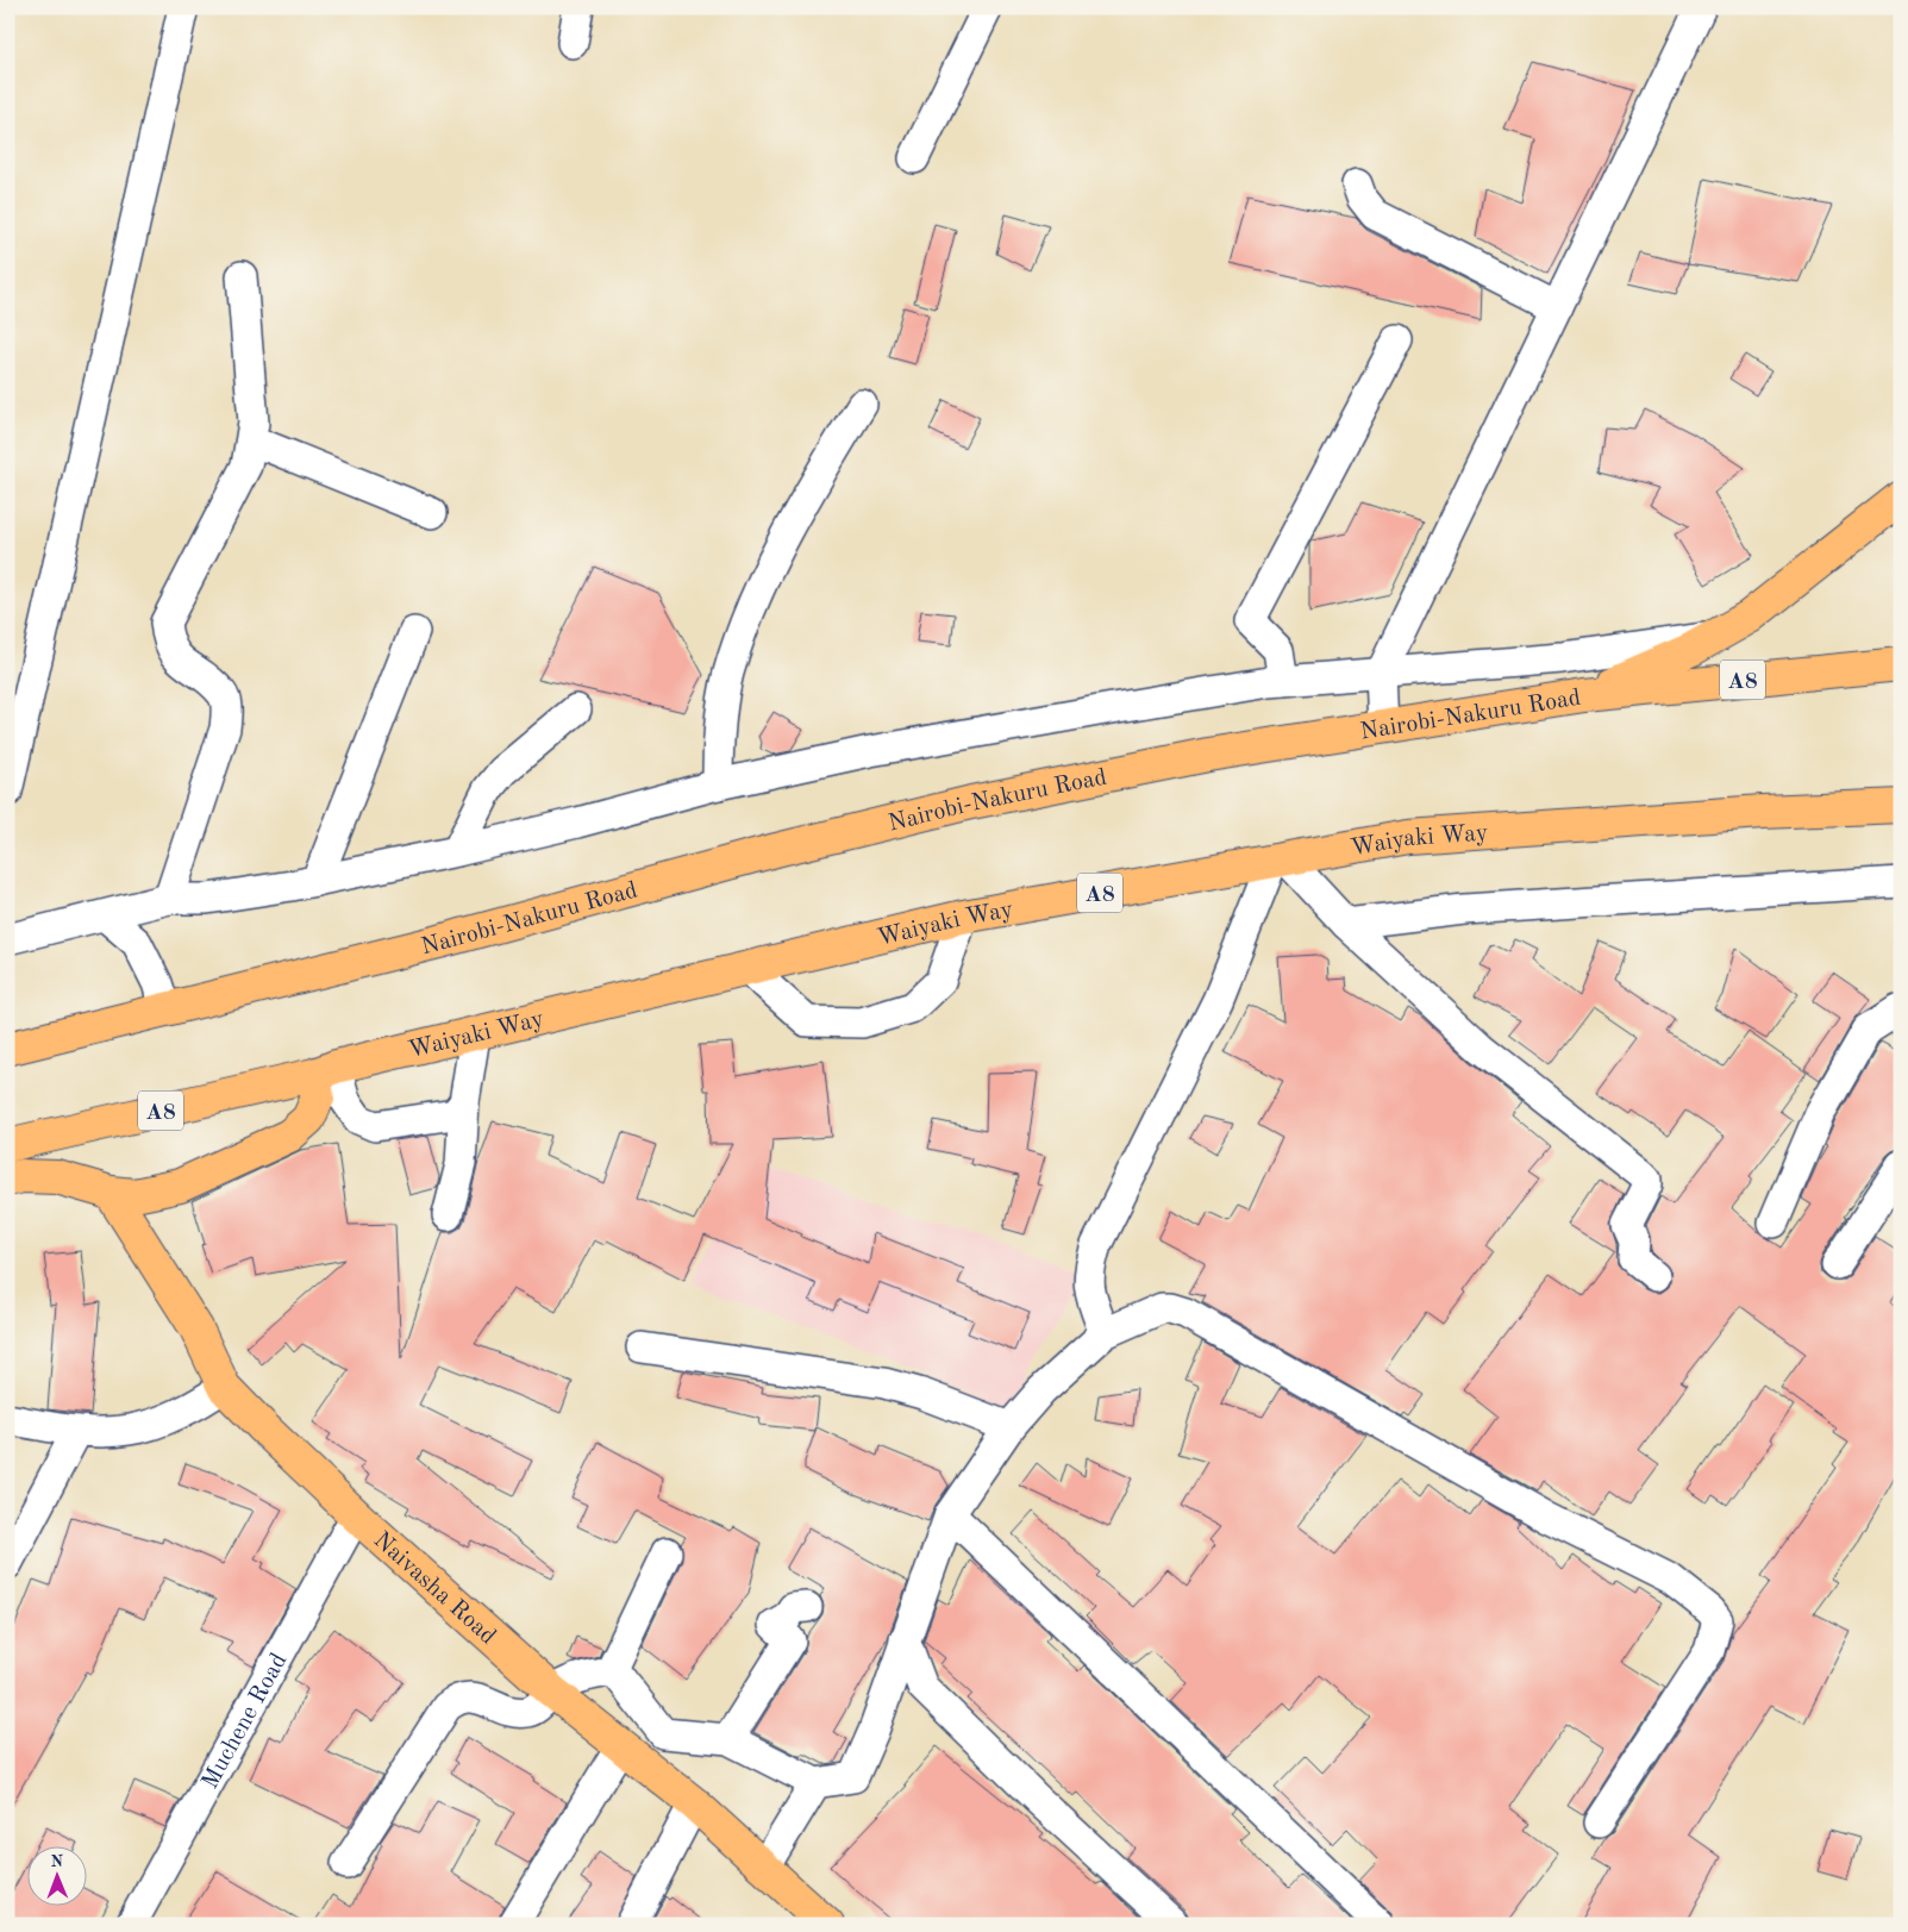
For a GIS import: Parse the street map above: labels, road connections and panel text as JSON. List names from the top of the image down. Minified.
{"streets":{"main road":["A8","Nairobi-Nakuru Road","Waiyaki Way","Naivasha Road"],"street":["Muchene Road"]},"crossings":[["Naivasha Road","Muchene Road"]],"north":"top"}
